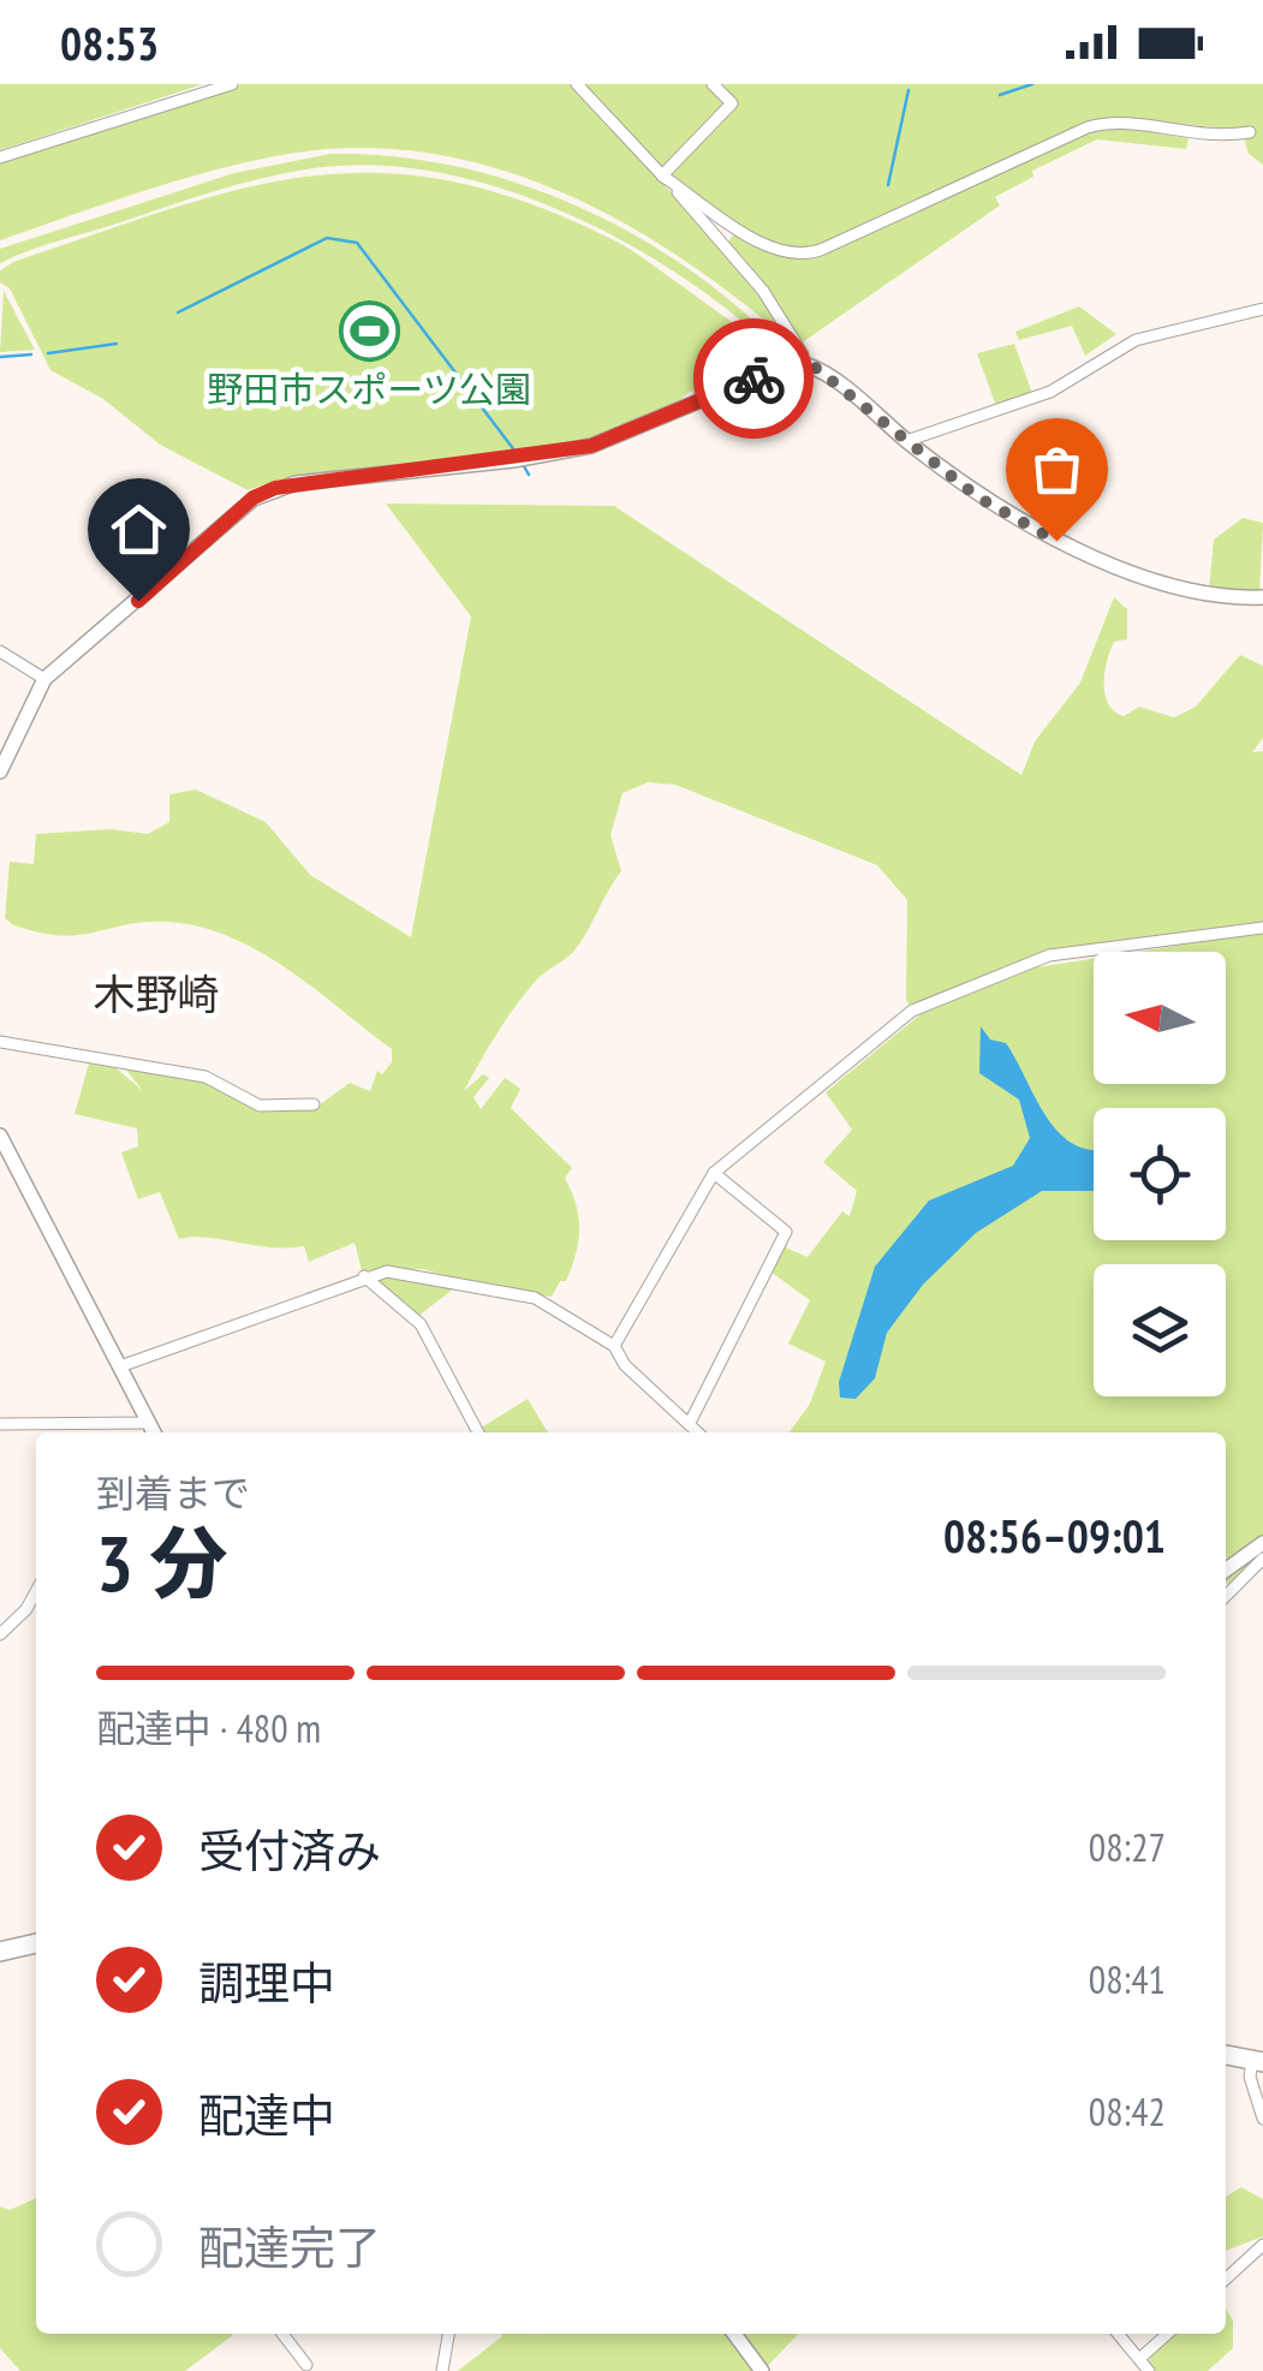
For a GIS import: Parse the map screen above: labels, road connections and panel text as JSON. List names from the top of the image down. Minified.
{"districts":["木野崎"],"places":{"sports":["野田市スポーツ公園"]},"north":"left","page":{"status":"08:53","heading":["3 分","到着まで","08:56–09:01"],"bar":"配達中 · 480 m","list":[["受付済み","08:27"],["調理中","08:41"],["配達中","08:42"],"配達完了"]}}
